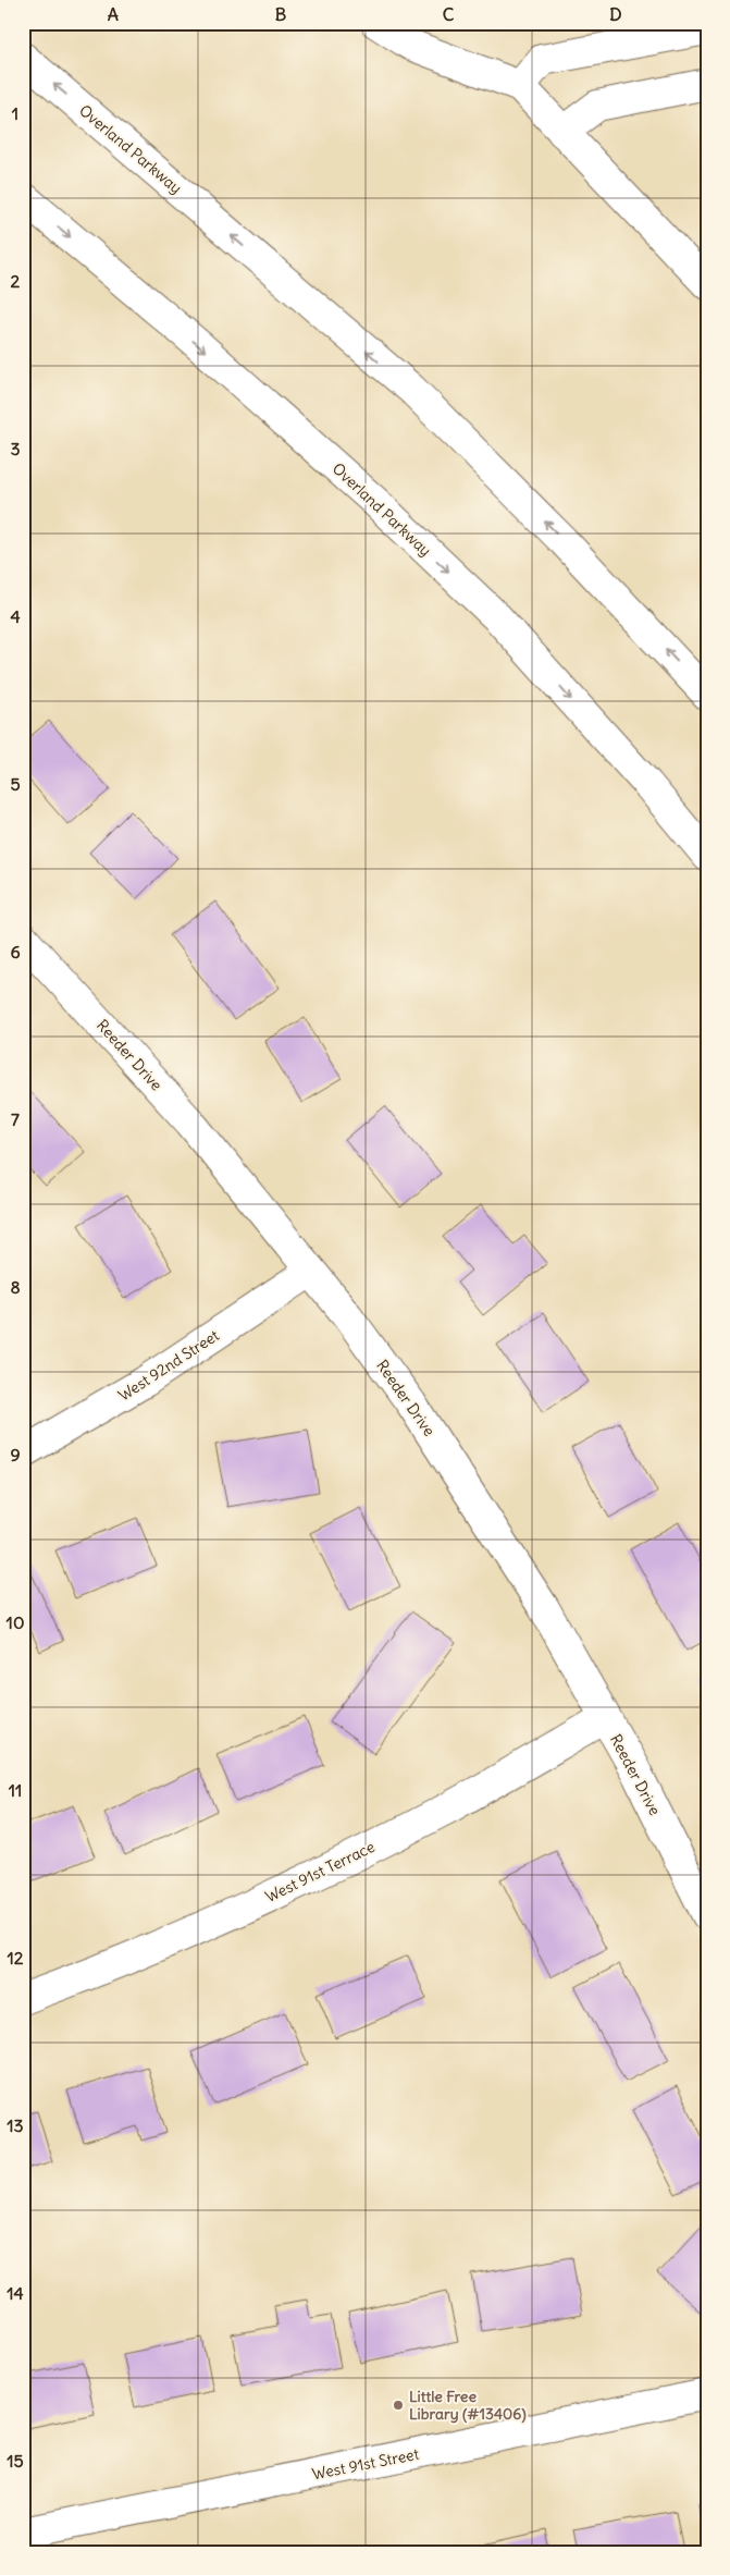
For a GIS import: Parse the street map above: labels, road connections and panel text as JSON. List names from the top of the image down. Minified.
{"streets":{"main road":["Overland Parkway","Reeder Drive","West 92nd Street","West 91st Terrace","West 91st Street"]},"crossings":[["Reeder Drive","West 92nd Street"],["Reeder Drive","West 91st Terrace"]],"places":["Little Free Library (#13406)"],"grid":{"columns":["A","B","C","D"],"rows":["1","2","3","4","5","6","7","8","9","10","11","12","13","14","15"]}}
